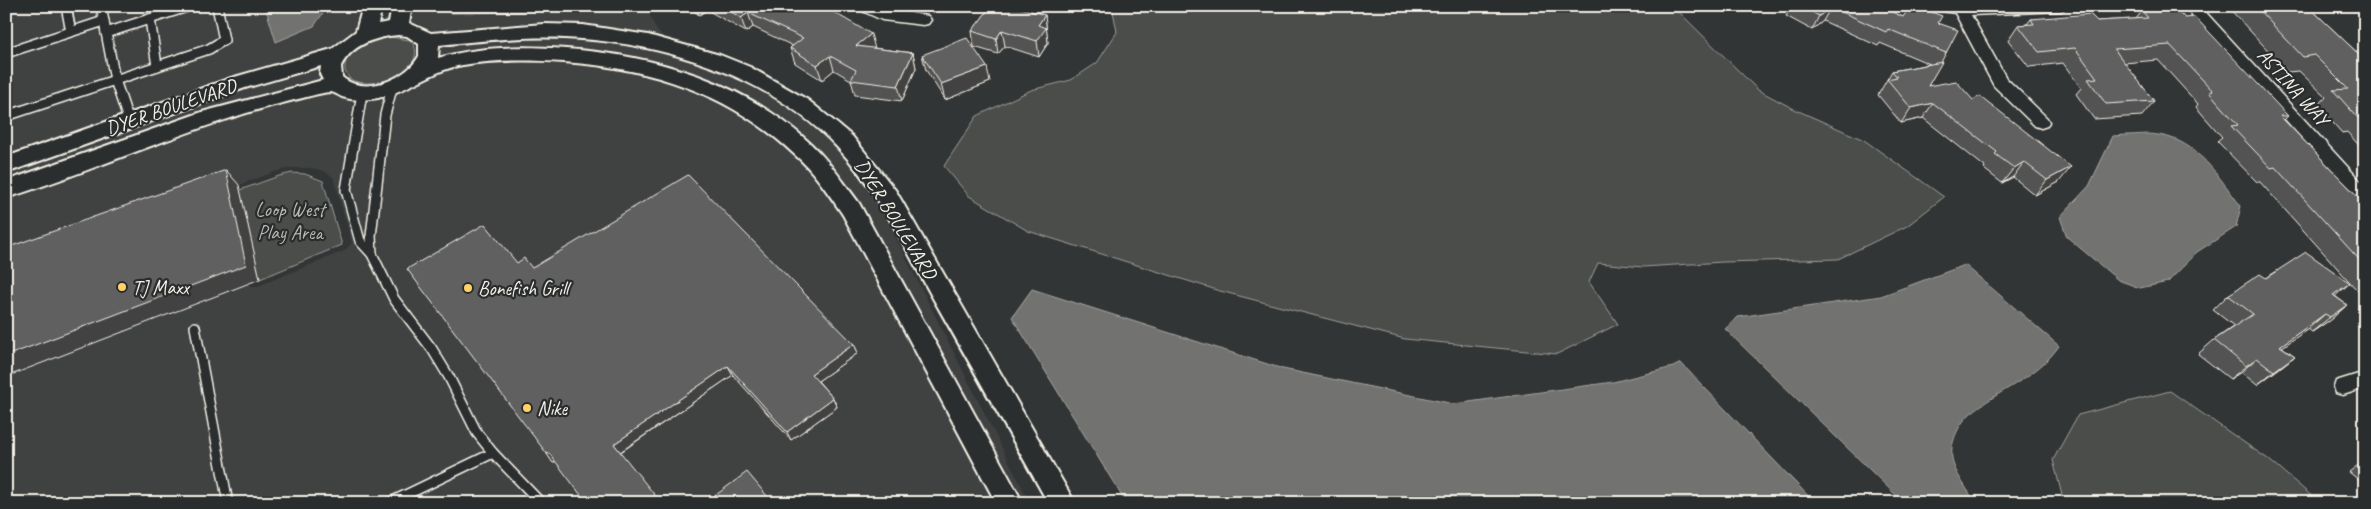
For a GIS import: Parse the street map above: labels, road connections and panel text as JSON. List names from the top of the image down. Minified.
{"streets":{"street":["ASTINA WAY","DYER BOULEVARD"]},"parks":["Loop West Play Area"],"places":["TJ Maxx","Bonefish Grill","Nike"]}
